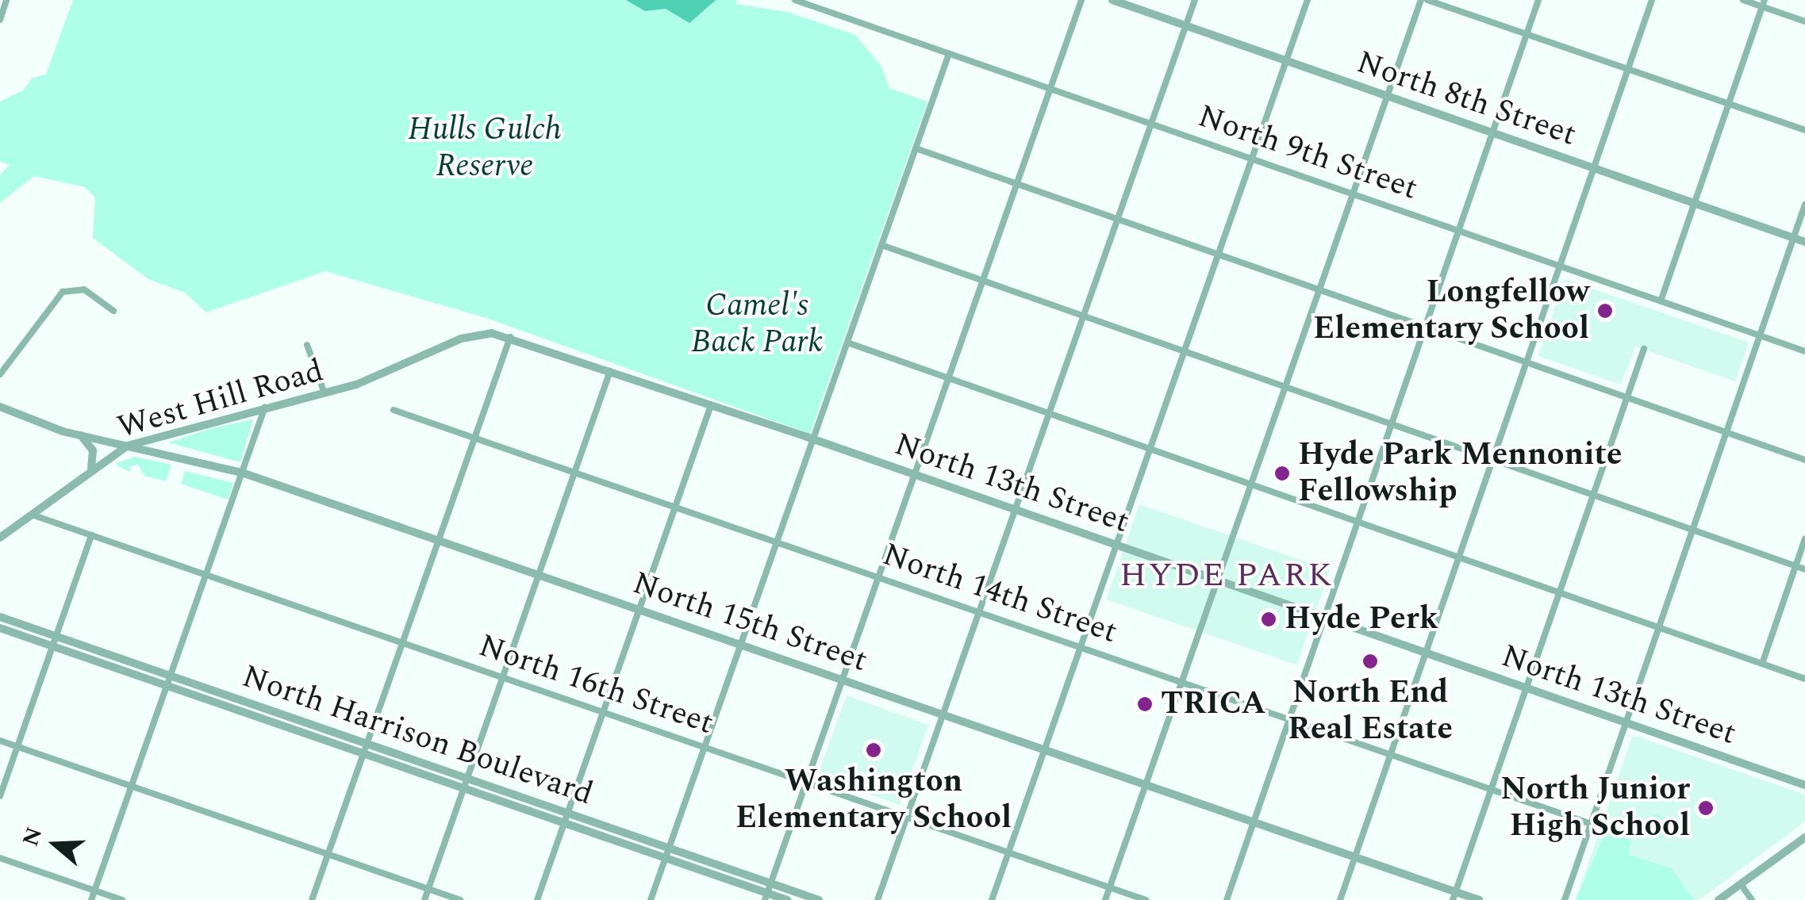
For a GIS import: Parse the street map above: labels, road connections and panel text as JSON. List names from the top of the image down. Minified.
{"streets":{"street":["North 8th Street","North 9th Street","West Hill Road","North 13th Street","North 14th Street","North 15th Street","North 16th Street","North Harrison Boulevard"]},"crossings":[["West Hill Road","North 13th Street"],["West Hill Road","North 15th Street"],["West Hill Road","North 16th Street"]],"districts":["HYDE PARK"],"parks":["Hulls Gulch Reserve","Camel's Back Park"],"places":["Longfellow Elementary School","Hyde Park Mennonite Fellowship","Hyde Perk","North End Real Estate","TRICA","Washington Elementary School","North Junior High School"],"north":"left"}
